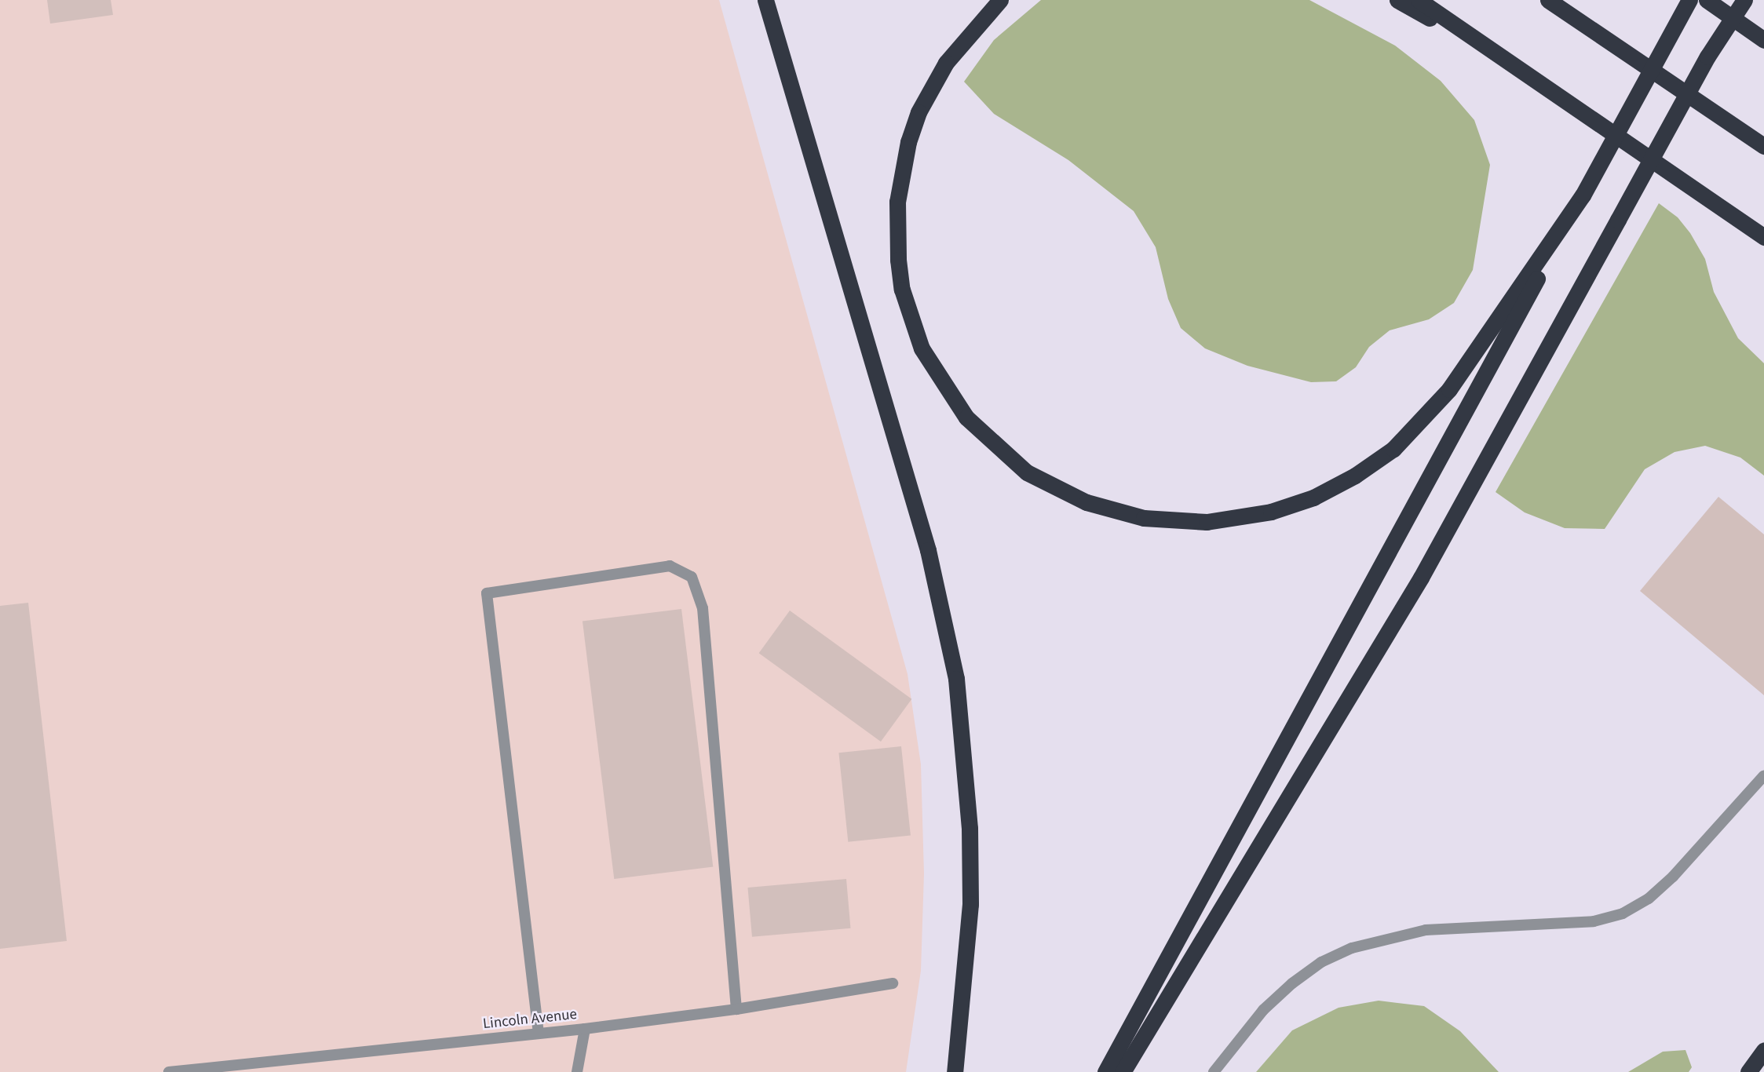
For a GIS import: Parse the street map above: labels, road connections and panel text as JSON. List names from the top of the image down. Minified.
{"streets":{"street":["Lincoln Avenue"]}}
